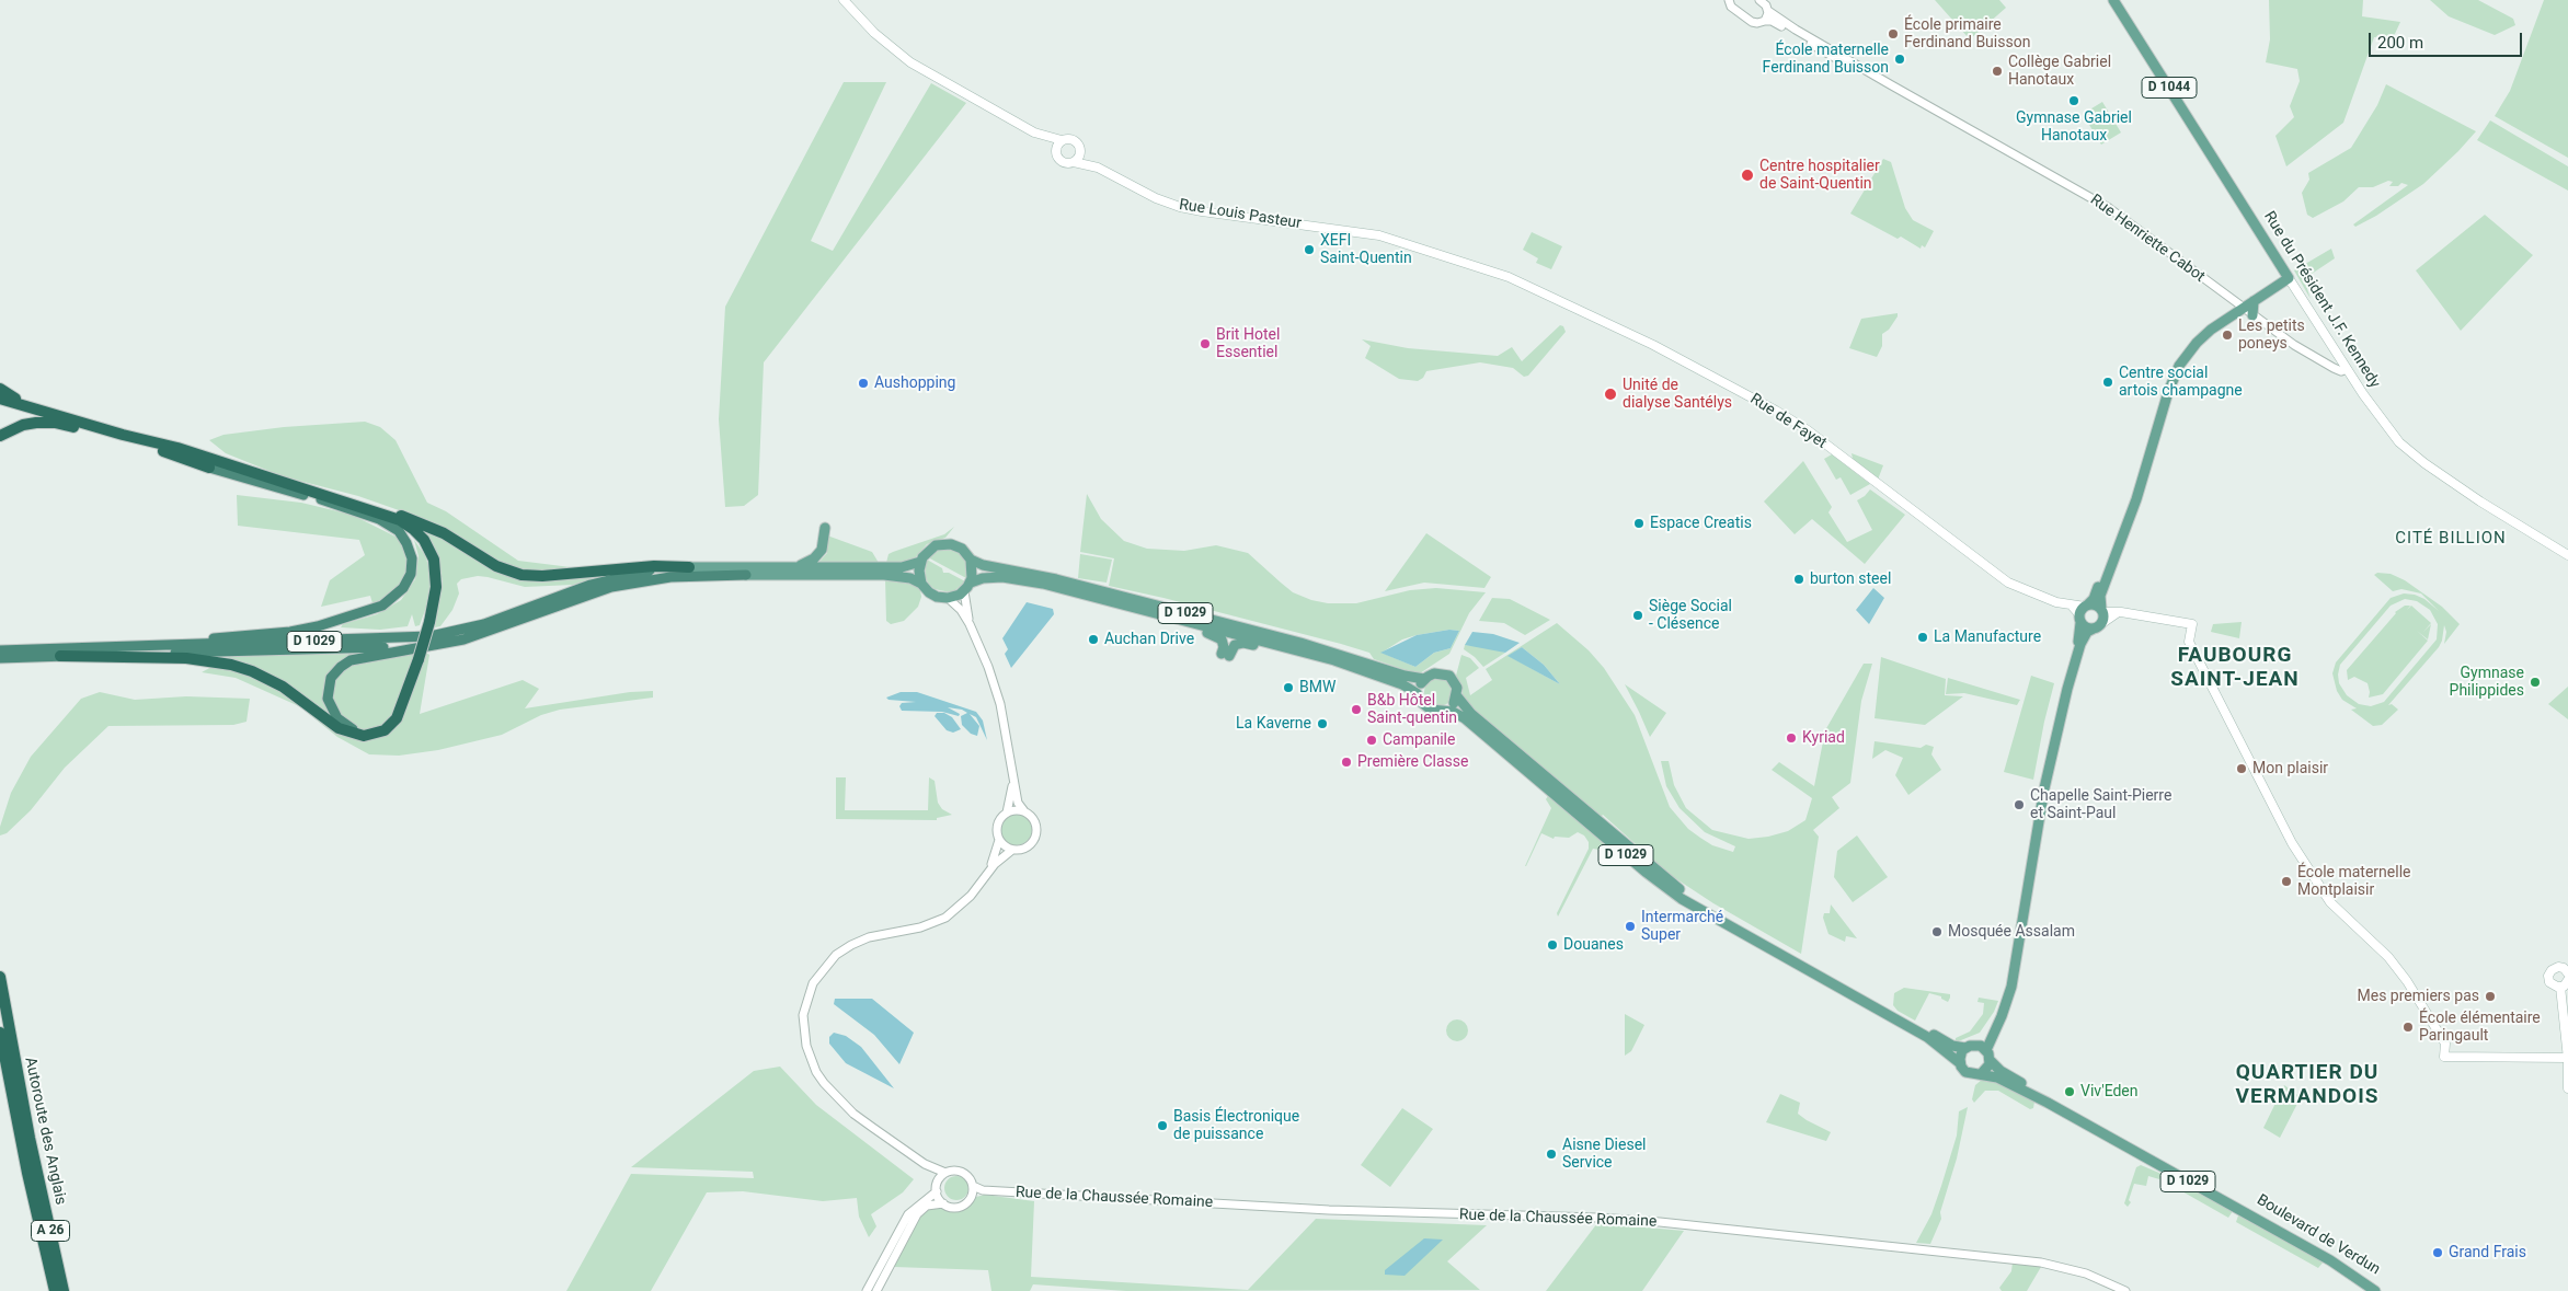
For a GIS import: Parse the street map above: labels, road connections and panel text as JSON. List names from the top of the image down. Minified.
{"streets":{"highway":["D 1029","Autoroute des Anglais","A 26"],"main road":["D 1044","Rue Louis Pasteur","Rue du Président J.F. Kennedy","Rue de Fayet","Boulevard de Verdun"],"street":["Rue Henriette Cabot","Rue de la Chaussée Romaine"]},"crossings":[["Rue Louis Pasteur","Rue de Fayet"],["Rue Henriette Cabot","Rue du Président J.F. Kennedy"],["D 1029","Boulevard de Verdun"]],"districts":["CITÉ BILLION","FAUBOURG SAINT-JEAN","QUARTIER DU VERMANDOIS"],"places":["École primaire Ferdinand Buisson","École maternelle Ferdinand Buisson","Collège Gabriel Hanotaux","Gymnase Gabriel Hanotaux","Centre hospitalier de Saint-Quentin","XEFI Saint-Quentin","Les petits poneys","Brit Hotel Essentiel","Centre social artois champagne","Aushopping","Unité de dialyse Santélys","Espace Creatis","burton steel","Siège Social - Clésence","La Manufacture","Auchan Drive","Gymnase Philippides","BMW","B&b Hôtel Saint-quentin","La Kaverne","Kyriad","Campanile","Première Classe","Mon plaisir","Chapelle Saint-Pierre et Saint-Paul","École maternelle Montplaisir","Intermarché Super","Mosquée Assalam","Douanes","Mes premiers pas","École élémentaire Paringault","Viv'Eden","Basis Électronique de puissance","Aisne Diesel Service","Grand Frais"],"scale_bar":"200 m"}
